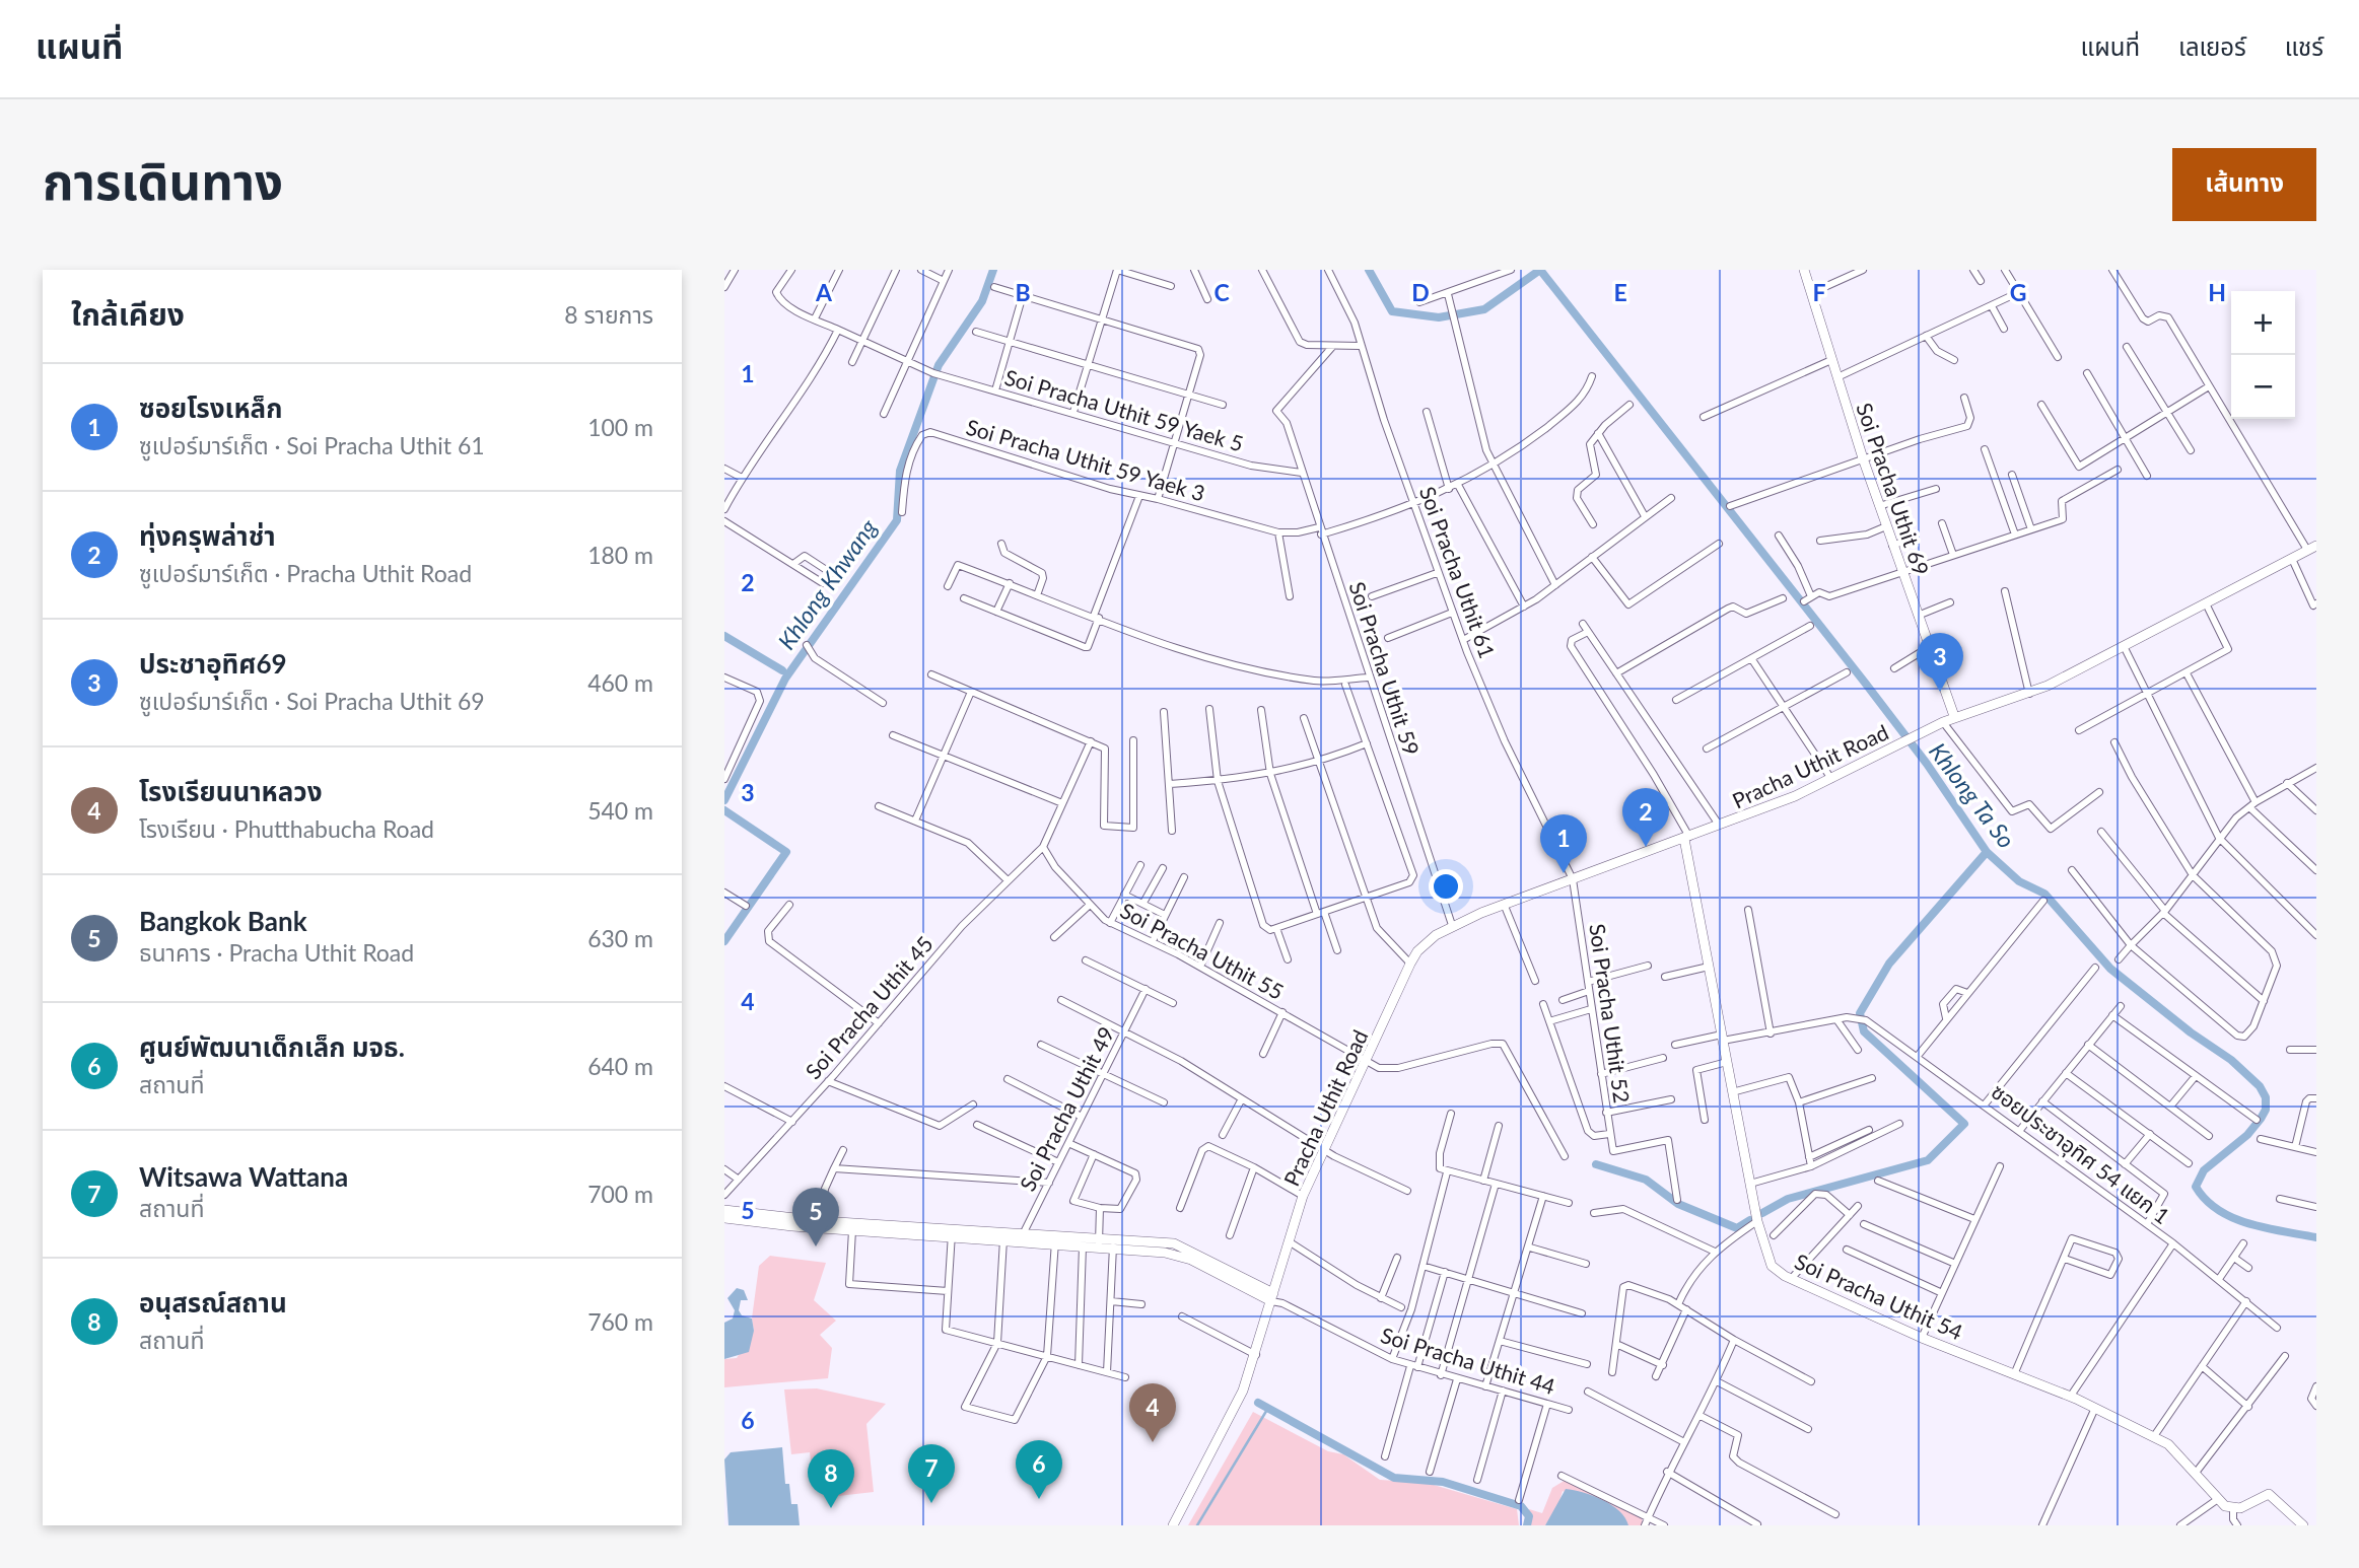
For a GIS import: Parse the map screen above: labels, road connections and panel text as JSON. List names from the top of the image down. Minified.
{"streets":{"main road":["Soi Pracha Uthit 69","Pracha Uthit Road","Soi Pracha Uthit 54"],"street":["Soi Pracha Uthit 59 Yaek 5","Soi Pracha Uthit 59 Yaek 3","Soi Pracha Uthit 61","Soi Pracha Uthit 59","Soi Pracha Uthit 55","Soi Pracha Uthit 45","Soi Pracha Uthit 52","Soi Pracha Uthit 49","ซอยประชาอุทิศ 54 แยก 1","Soi Pracha Uthit 44"]},"crossings":[["Soi Pracha Uthit 59 Yaek 5","Soi Pracha Uthit 59"],["Soi Pracha Uthit 59 Yaek 3","Soi Pracha Uthit 61"],["Soi Pracha Uthit 59 Yaek 3","Soi Pracha Uthit 59"],["Soi Pracha Uthit 69","Pracha Uthit Road"],["Soi Pracha Uthit 61","Pracha Uthit Road"],["Soi Pracha Uthit 61","Soi Pracha Uthit 52"],["Soi Pracha Uthit 59","Pracha Uthit Road"],["Pracha Uthit Road","Soi Pracha Uthit 55"],["Pracha Uthit Road","Soi Pracha Uthit 52"],["Pracha Uthit Road","Soi Pracha Uthit 54"],["Pracha Uthit Road","Soi Pracha Uthit 44"],["Soi Pracha Uthit 55","Soi Pracha Uthit 45"]],"water":["Khlong Khwang","Khlong Ta So"],"page":{"header":"แผนที่","nav":["แผนที่","เลเยอร์","แชร์"],"title":"การเดินทาง","buttons":"เส้นทาง","heading":["ใกล้เคียง","8 รายการ"],"map_buttons":["+","−"],"list":[{"mark":"1","name":"ซอยโรงเหล็ก","note":"ซูเปอร์มาร์เก็ต · Soi Pracha Uthit 61","value":"100 m"},{"mark":"2","name":"ทุ่งครุพล่าช่า","note":"ซูเปอร์มาร์เก็ต · Pracha Uthit Road","value":"180 m"},{"mark":"3","name":"ประชาอุทิศ69","note":"ซูเปอร์มาร์เก็ต · Soi Pracha Uthit 69","value":"460 m"},{"mark":"4","name":"โรงเรียนนาหลวง","note":"โรงเรียน · Phutthabucha Road","value":"540 m"},{"mark":"5","name":"Bangkok Bank","note":"ธนาคาร · Pracha Uthit Road","value":"630 m"},{"mark":"6","name":"ศูนย์พัฒนาเด็กเล็ก มจธ.","note":"สถานที่","value":"640 m"},{"mark":"7","name":"Witsawa Wattana","note":"สถานที่","value":"700 m"},{"mark":"8","name":"อนุสรณ์สถาน","note":"สถานที่","value":"760 m"}],"pins":["3","2","1","5","4","6","7","8"]},"grid":{"columns":["A","B","C","D","E","F","G","H"],"rows":["1","2","3","4","5","6"]}}
